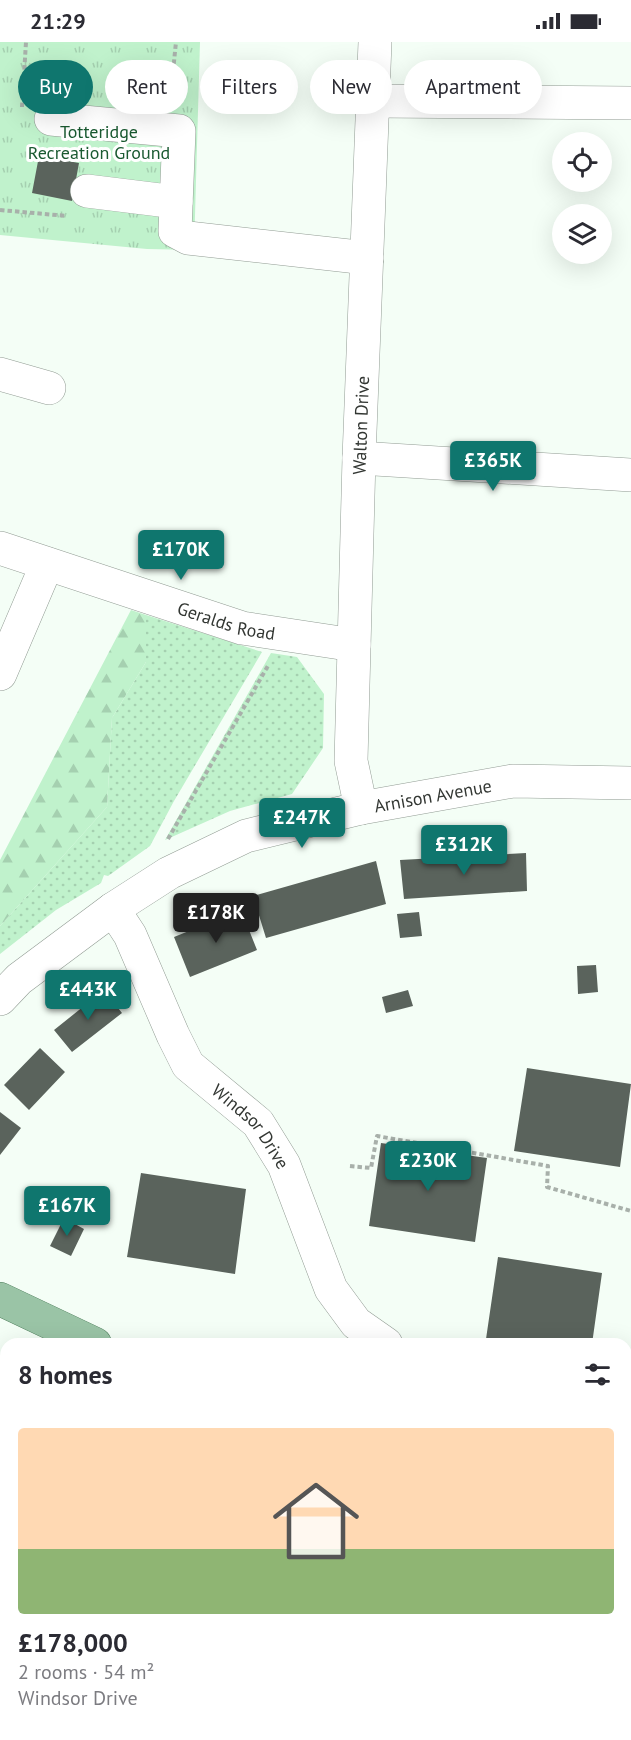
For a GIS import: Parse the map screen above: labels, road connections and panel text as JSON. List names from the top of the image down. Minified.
{"streets":{"street":["Walton Drive","Geralds Road","Arnison Avenue","Windsor Drive"]},"crossings":[["Walton Drive","Geralds Road"],["Walton Drive","Arnison Avenue"],["Arnison Avenue","Windsor Drive"]],"parks":["Totteridge Recreation Ground"],"page":{"status":"21:29","chip":["Buy","Rent","Filters","New","Apartment"],"price":["£365K","£170K","£247K","£312K","£178K","£443K","£230K","£167K"],"heading":"8 homes","list":[{"name":"£178,000","note":"2 rooms · 54 m² · Windsor Drive"}]}}
